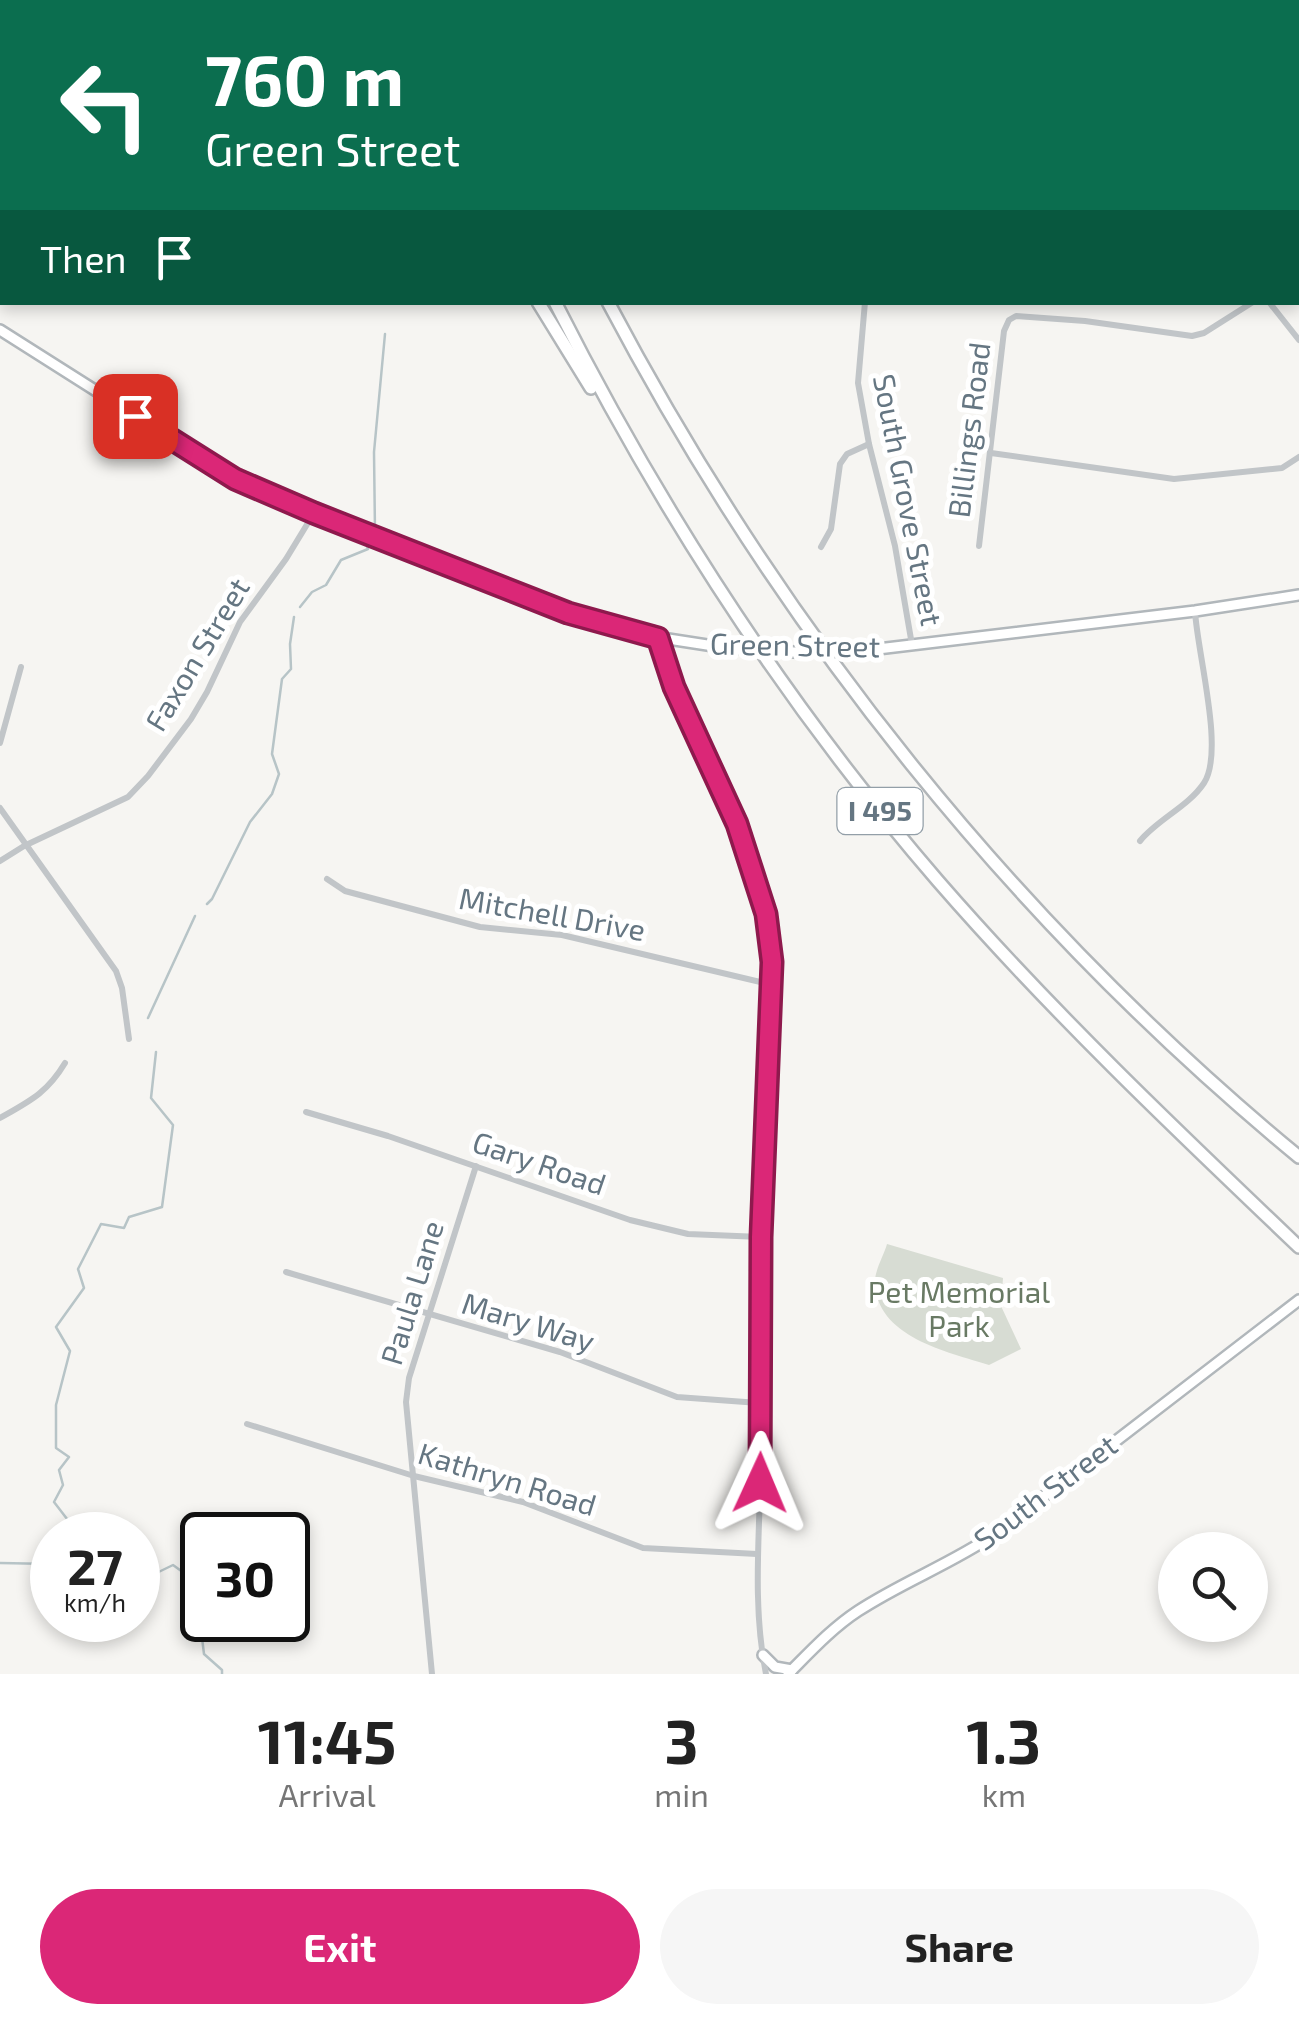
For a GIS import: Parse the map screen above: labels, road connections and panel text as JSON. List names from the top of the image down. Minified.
{"streets":{"highway":["I 495"],"main road":["Green Street","South Street"],"street":["Billings Road","South Grove Street","Faxon Street","Mitchell Drive","Gary Road","Paula Lane","Mary Way","Kathryn Road"]},"crossings":[["South Grove Street","Green Street"],["Green Street","Faxon Street"],["Gary Road","Paula Lane"],["Paula Lane","Mary Way"],["Paula Lane","Kathryn Road"]],"parks":["Pet Memorial Park"],"page":{"turn":["760 m","Green Street"],"then":"Then","speed":"27 km/h","limit":"30","eta":["11:45","Arrival","3","min","1.3","km"],"buttons":["Exit","Share"]}}
